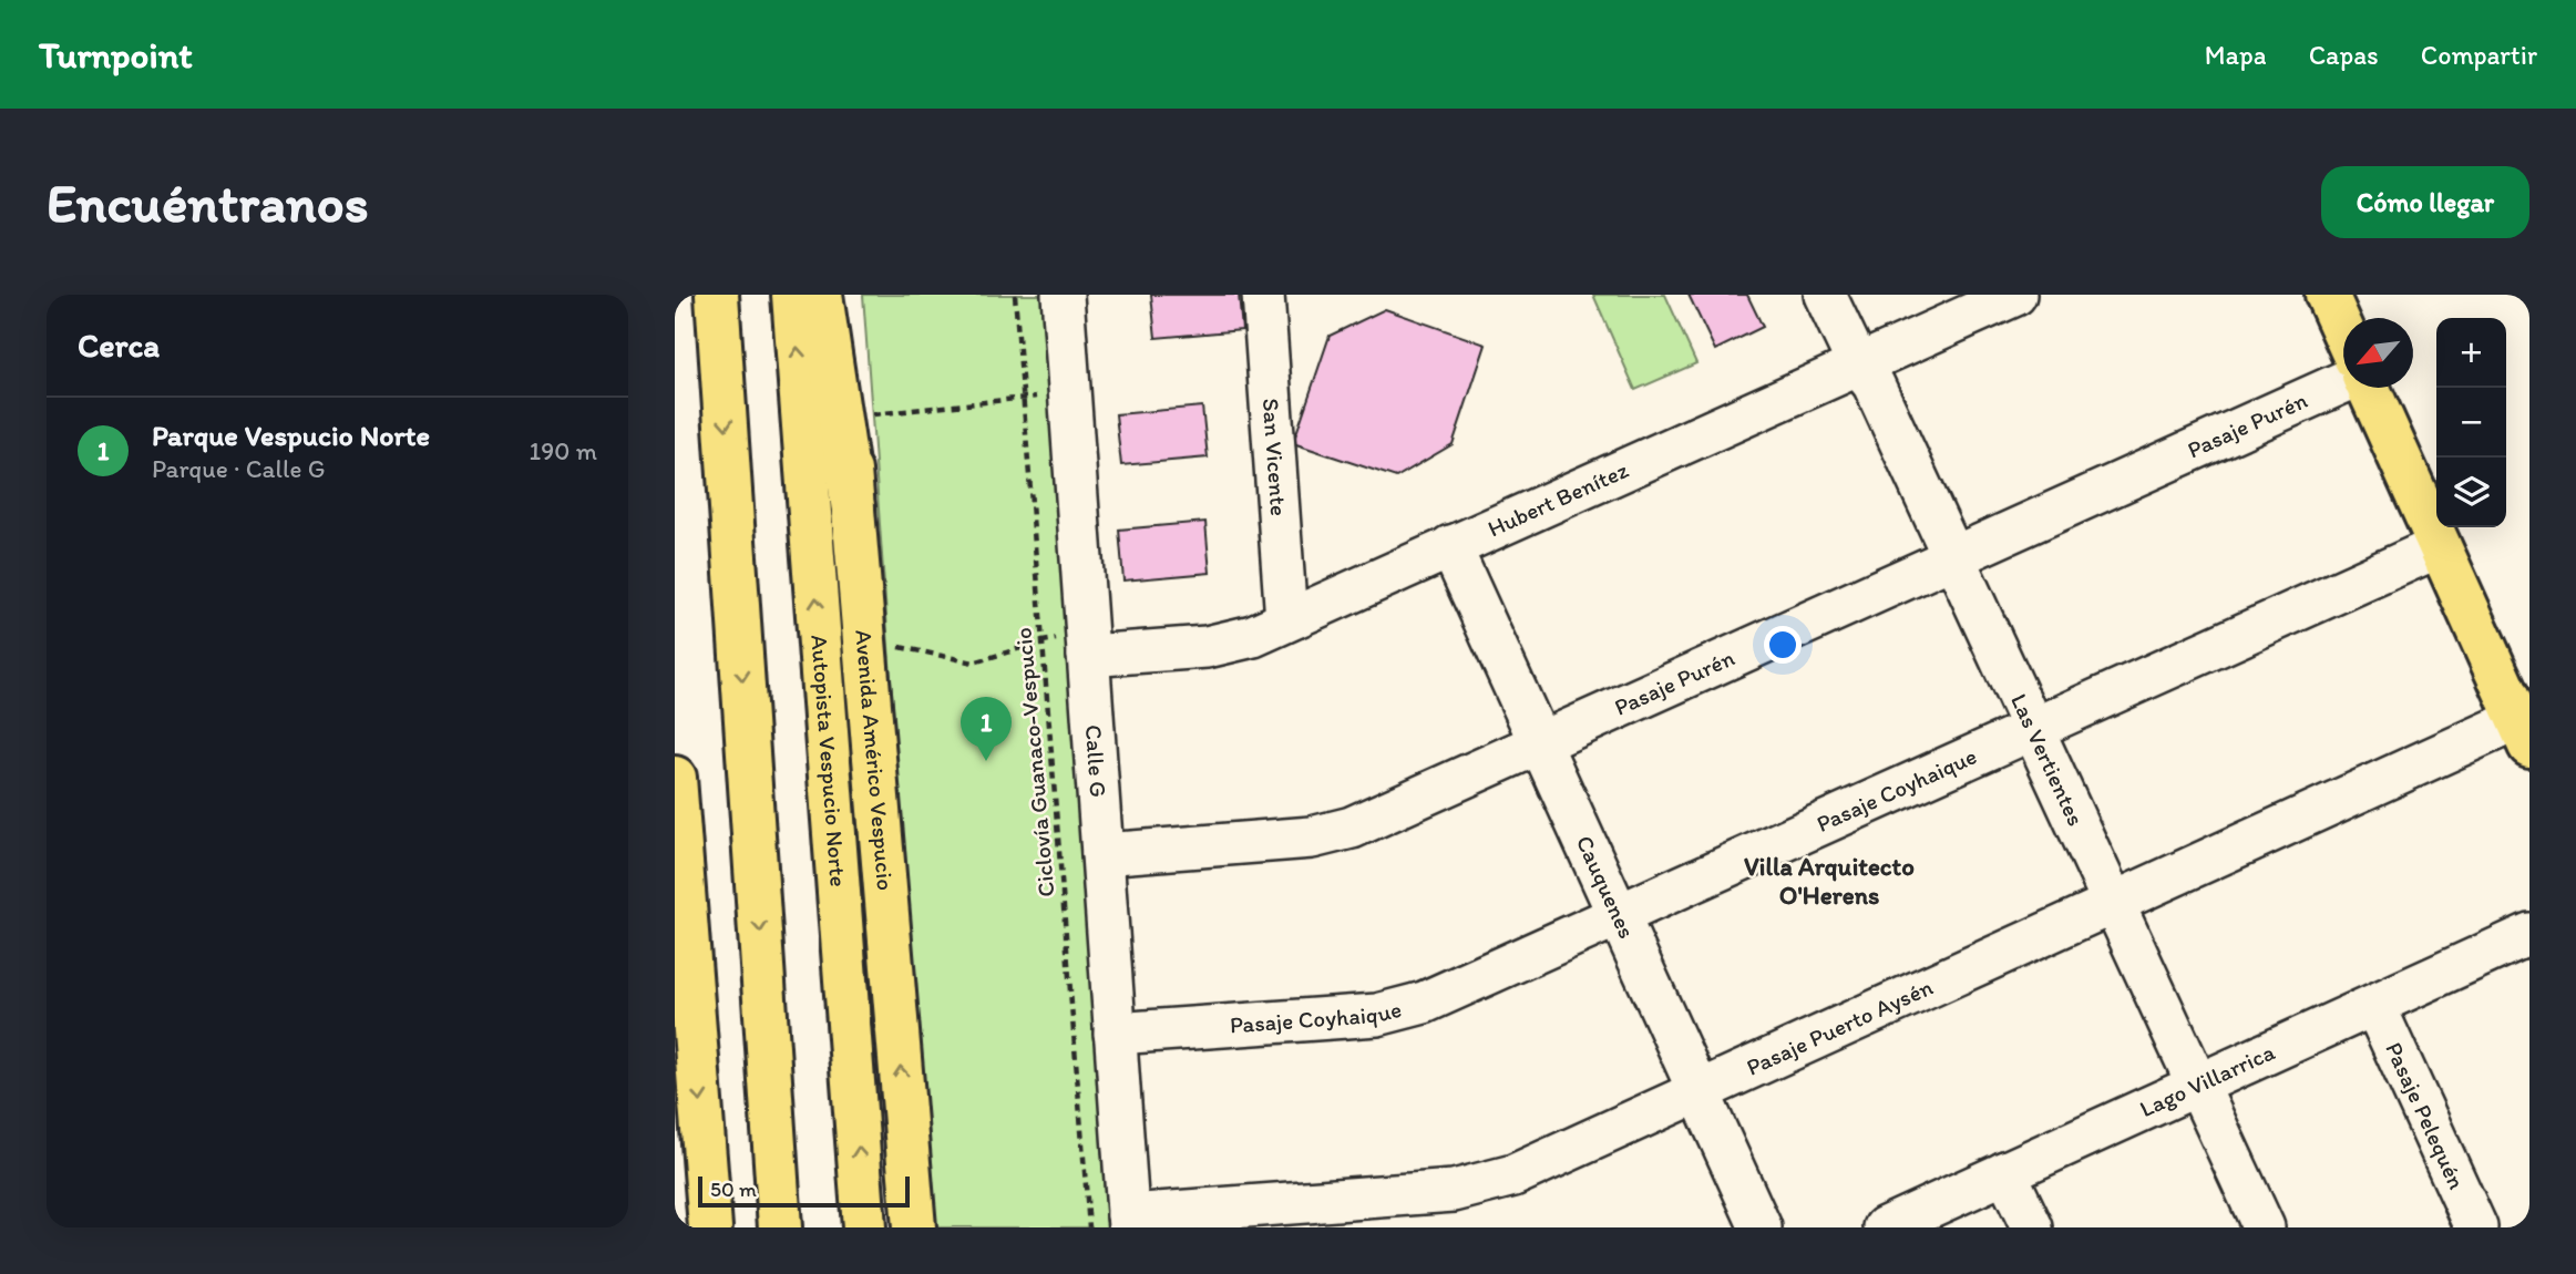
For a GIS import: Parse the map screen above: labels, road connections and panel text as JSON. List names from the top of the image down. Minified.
{"streets":{"main road":["Autopista Vespucio Norte","Avenida Américo Vespucio"],"street":["Pasaje Purén","San Vicente","Hubert Benítez","Las Vertientes","Calle G","Pasaje Coyhaique","Cauquenes","Pasaje Puerto Aysén","Lago Villarrica","Pasaje Pelequén"],"path":["Ciclovía Guanaco-Vespucio"]},"crossings":[["Pasaje Purén","Las Vertientes"],["Pasaje Purén","Calle G"],["Pasaje Purén","Cauquenes"],["San Vicente","Hubert Benítez"],["Hubert Benítez","Las Vertientes"],["Hubert Benítez","Calle G"],["Hubert Benítez","Cauquenes"],["Las Vertientes","Pasaje Coyhaique"],["Las Vertientes","Pasaje Puerto Aysén"],["Las Vertientes","Lago Villarrica"],["Calle G","Pasaje Coyhaique"],["Calle G","Pasaje Puerto Aysén"],["Pasaje Coyhaique","Cauquenes"],["Cauquenes","Pasaje Puerto Aysén"],["Lago Villarrica","Pasaje Pelequén"]],"districts":["Villa Arquitecto O'Herens"],"scale_bar":"50 m","north":"bottom left","page":{"header":"Turnpoint","nav":["Mapa","Capas","Compartir"],"buttons":"Cómo llegar","title":"Encuéntranos","heading":"Cerca","map_buttons":["+","−"],"list":[{"mark":"1","name":"Parque Vespucio Norte","note":"Parque · Calle G","value":"190 m"}],"pins":"1","scale":"50 m"}}
